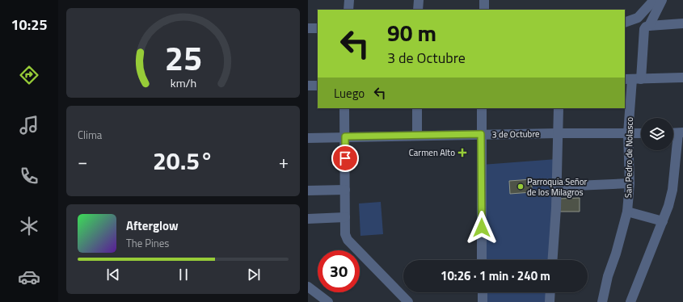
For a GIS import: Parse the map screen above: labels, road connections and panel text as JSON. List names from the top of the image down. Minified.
{"streets":{"street":["3 de Octubre","San Pedro de Nolasco"]},"crossings":[["3 de Octubre","San Pedro de Nolasco"]],"places":{"health":["Carmen Alto"],"other":["Parroquia Señor de los Milagros"]},"page":{"tabs":"10:25","turn":["90 m","3 de Octubre"],"then":"Luego","tile":"Clima","heat":["−","20.5°","+"],"song":["Afterglow","The Pines"],"limit":"30","trip":"10:26 · 1 min · 240 m","gauge":["25","km/h"]}}
